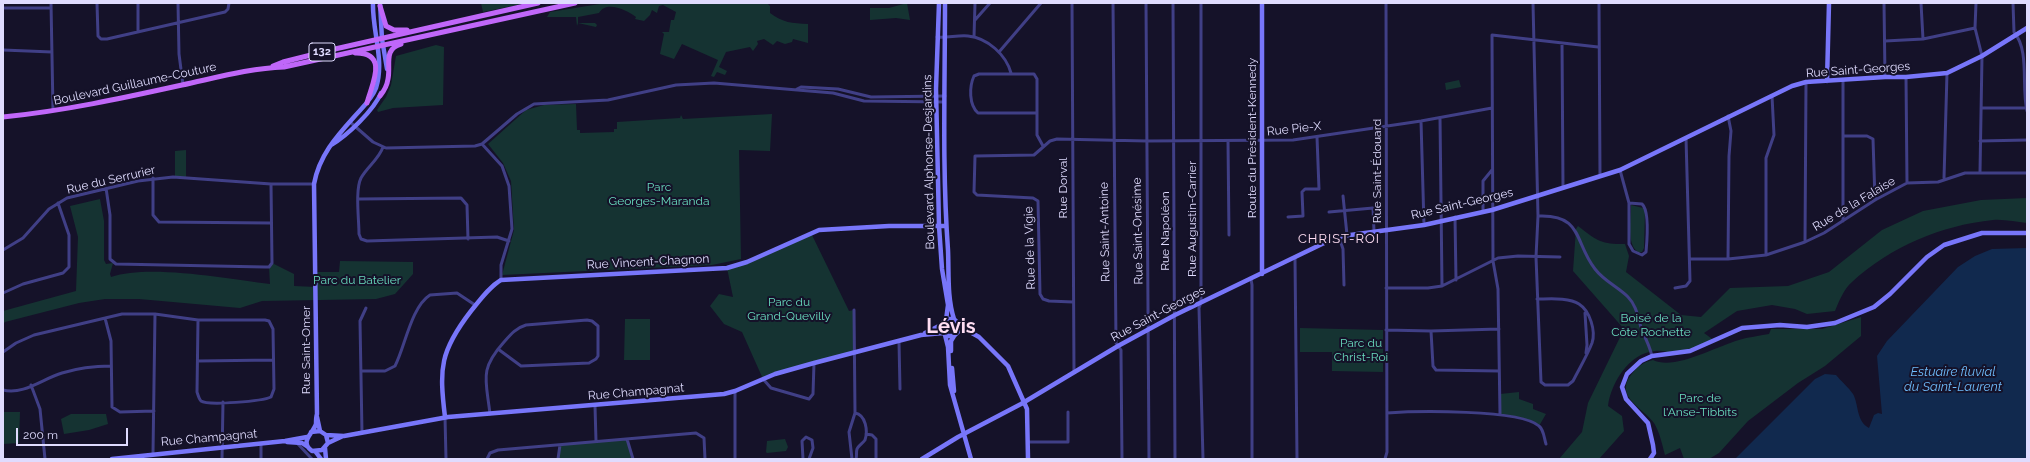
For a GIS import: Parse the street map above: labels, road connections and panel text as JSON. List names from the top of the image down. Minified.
{"streets":{"main road":["132","Boulevard Guillaume-Couture"],"street":["Rue Saint-Georges","Rue Pie-X","Route du Président-Kennedy","Boulevard Alphonse-Desjardins","Rue Saint-Édouard","Rue du Serrurier","Rue Dorval","Rue de la Falaise","Rue Augustin-Carrier","Rue Saint-Onésime","Rue Napoléon","Rue Saint-Antoine","Rue de la Vigie","Rue Vincent-Chagnon","Rue Saint-Omer","Rue Champagnat"]},"crossings":[["Rue Saint-Georges","Route du Président-Kennedy"],["Rue Saint-Georges","Rue Saint-Édouard"],["Rue Saint-Georges","Rue Dorval"],["Rue Saint-Georges","Rue Augustin-Carrier"],["Rue Saint-Georges","Rue Saint-Onésime"],["Rue Saint-Georges","Rue Napoléon"],["Rue Saint-Georges","Rue Saint-Antoine"],["Boulevard Guillaume-Couture","Rue Saint-Omer"],["Rue Pie-X","Route du Président-Kennedy"],["Rue Pie-X","Rue Saint-Édouard"],["Rue Pie-X","Rue Dorval"],["Rue Pie-X","Rue Augustin-Carrier"],["Rue Pie-X","Rue Saint-Onésime"],["Rue Pie-X","Rue Napoléon"],["Rue Pie-X","Rue Saint-Antoine"],["Rue Pie-X","Rue de la Vigie"],["Boulevard Alphonse-Desjardins","Rue Vincent-Chagnon"],["Boulevard Alphonse-Desjardins","Rue Champagnat"],["Rue du Serrurier","Rue Saint-Omer"],["Rue Dorval","Rue de la Vigie"],["Rue Saint-Omer","Rue Champagnat"]],"districts":["CHRIST-ROI","Lévis"],"water":["Estuaire fluvial du Saint-Laurent"],"parks":["Parc Georges-Maranda","Parc du Batelier","Parc du Grand-Quevilly","Boisé de la Côte Rochette","Parc du Christ-Roi","Parc de l'Anse-Tibbits"],"scale_bar":"200 m"}
